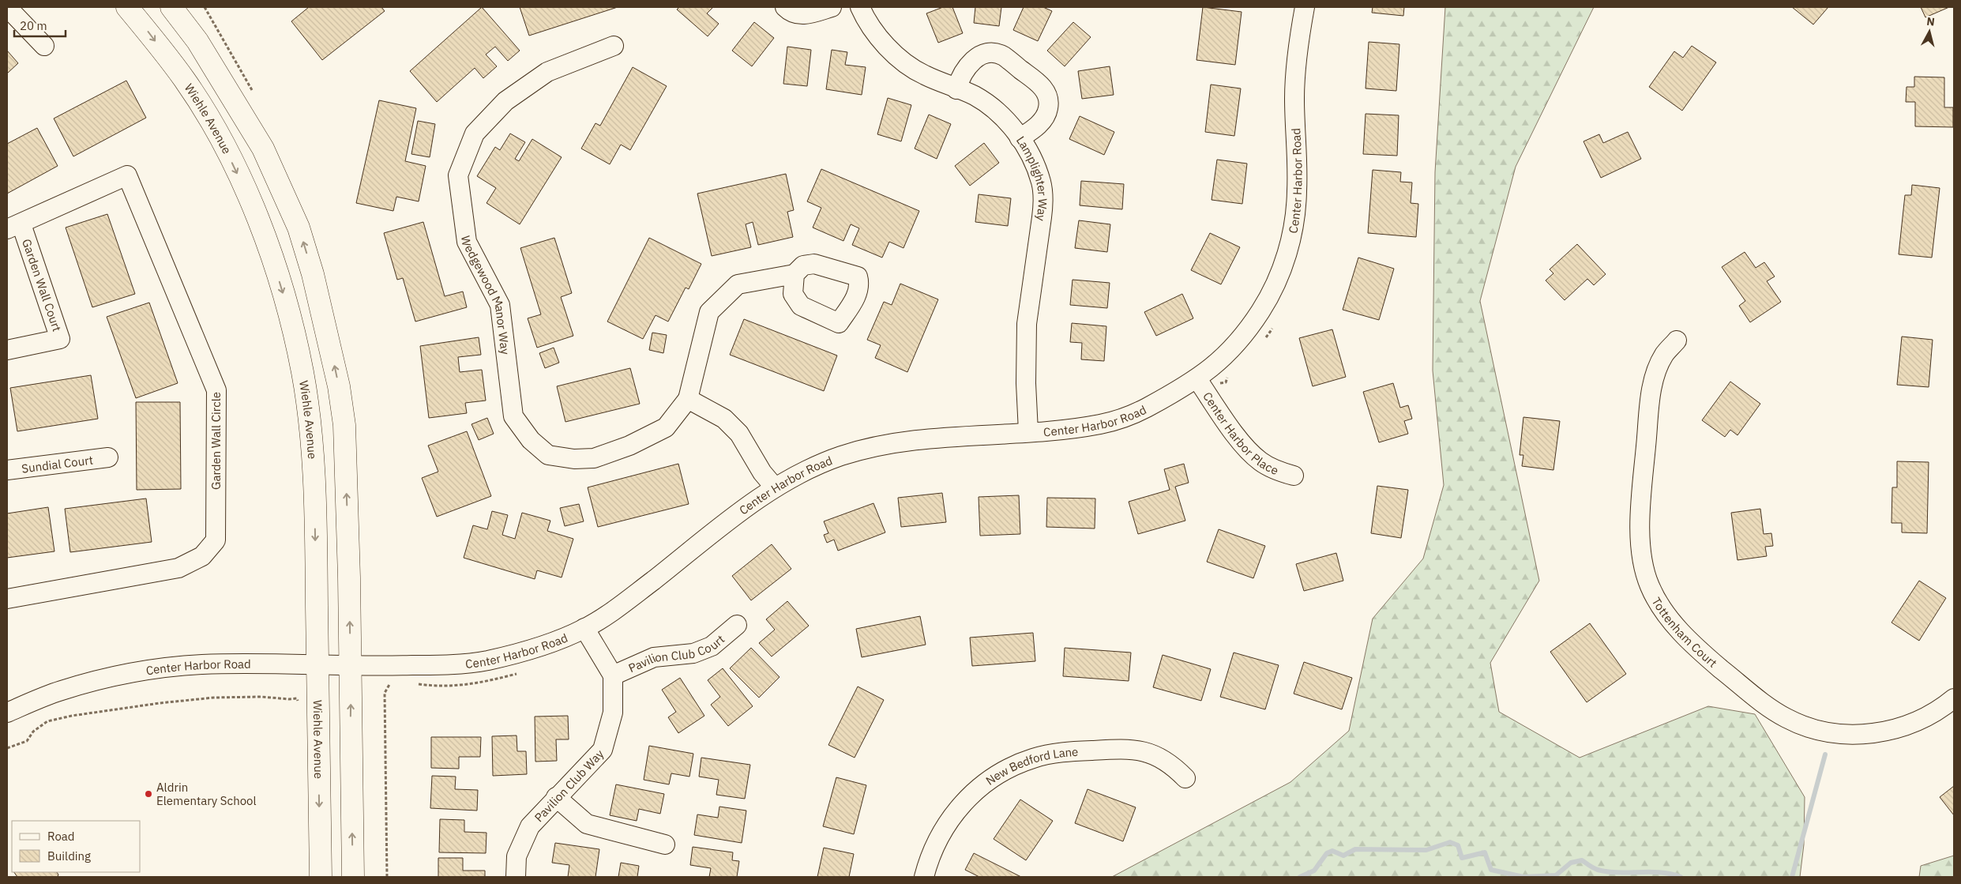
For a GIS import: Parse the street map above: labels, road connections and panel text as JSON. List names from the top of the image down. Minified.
{"streets":{"main road":["Wiehle Avenue"],"street":["Lamplighter Way","Center Harbor Road","Garden Wall Court","Wedgewood Manor Way","Center Harbor Place","Garden Wall Circle","Sundial Court","Tottenham Court","Pavilion Club Court","New Bedford Lane","Pavilion Club Way"]},"crossings":[["Wiehle Avenue","Center Harbor Road"],["Lamplighter Way","Center Harbor Road"],["Center Harbor Road","Center Harbor Place"],["Garden Wall Court","Garden Wall Circle"],["Pavilion Club Court","Pavilion Club Way"]],"places":["Aldrin Elementary School"],"legend":["Road","Building"],"scale_bar":"20 m","north":"top"}
